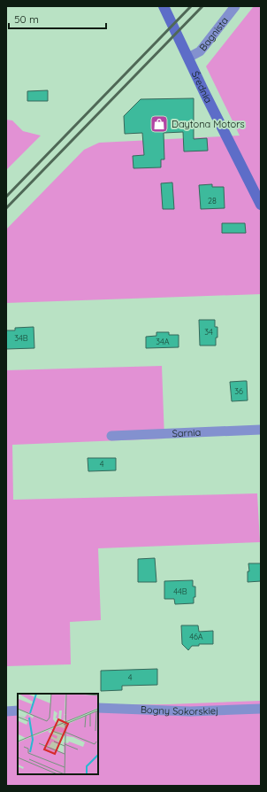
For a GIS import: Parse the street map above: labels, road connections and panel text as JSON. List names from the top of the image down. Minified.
{"streets":{"street":["Bagnista","Średnia","Sarnia","Bogny Sokorskiej"]},"crossings":[["Bagnista","Średnia"]],"places":{"shop":["Daytona Motors"]},"house_numbers":["28","34","34B","34A","36","4","44B","46A","4"],"scale_bar":"50 m"}
